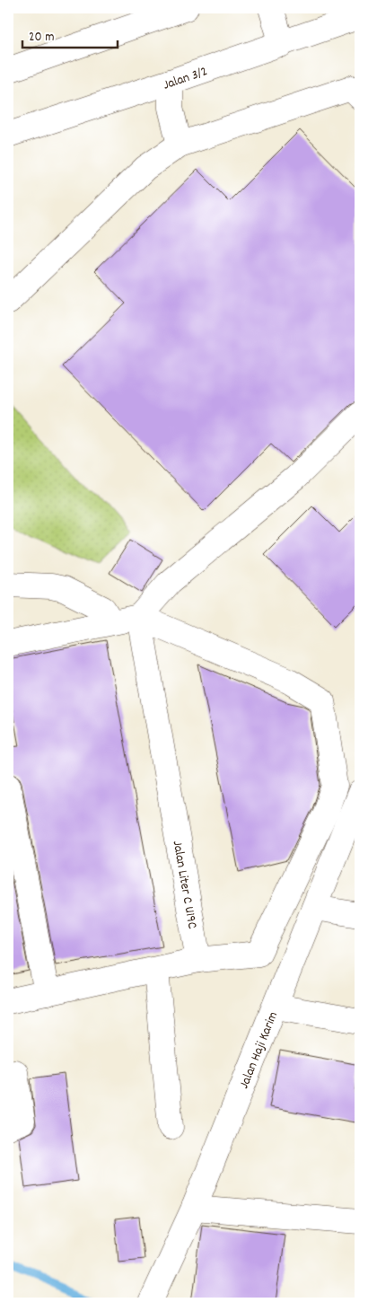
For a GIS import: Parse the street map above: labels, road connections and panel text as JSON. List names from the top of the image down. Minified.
{"streets":{"street":["Jalan 3/2","Jalan Liter C U19C","Jalan Haji Karim"]},"scale_bar":"20 m"}
